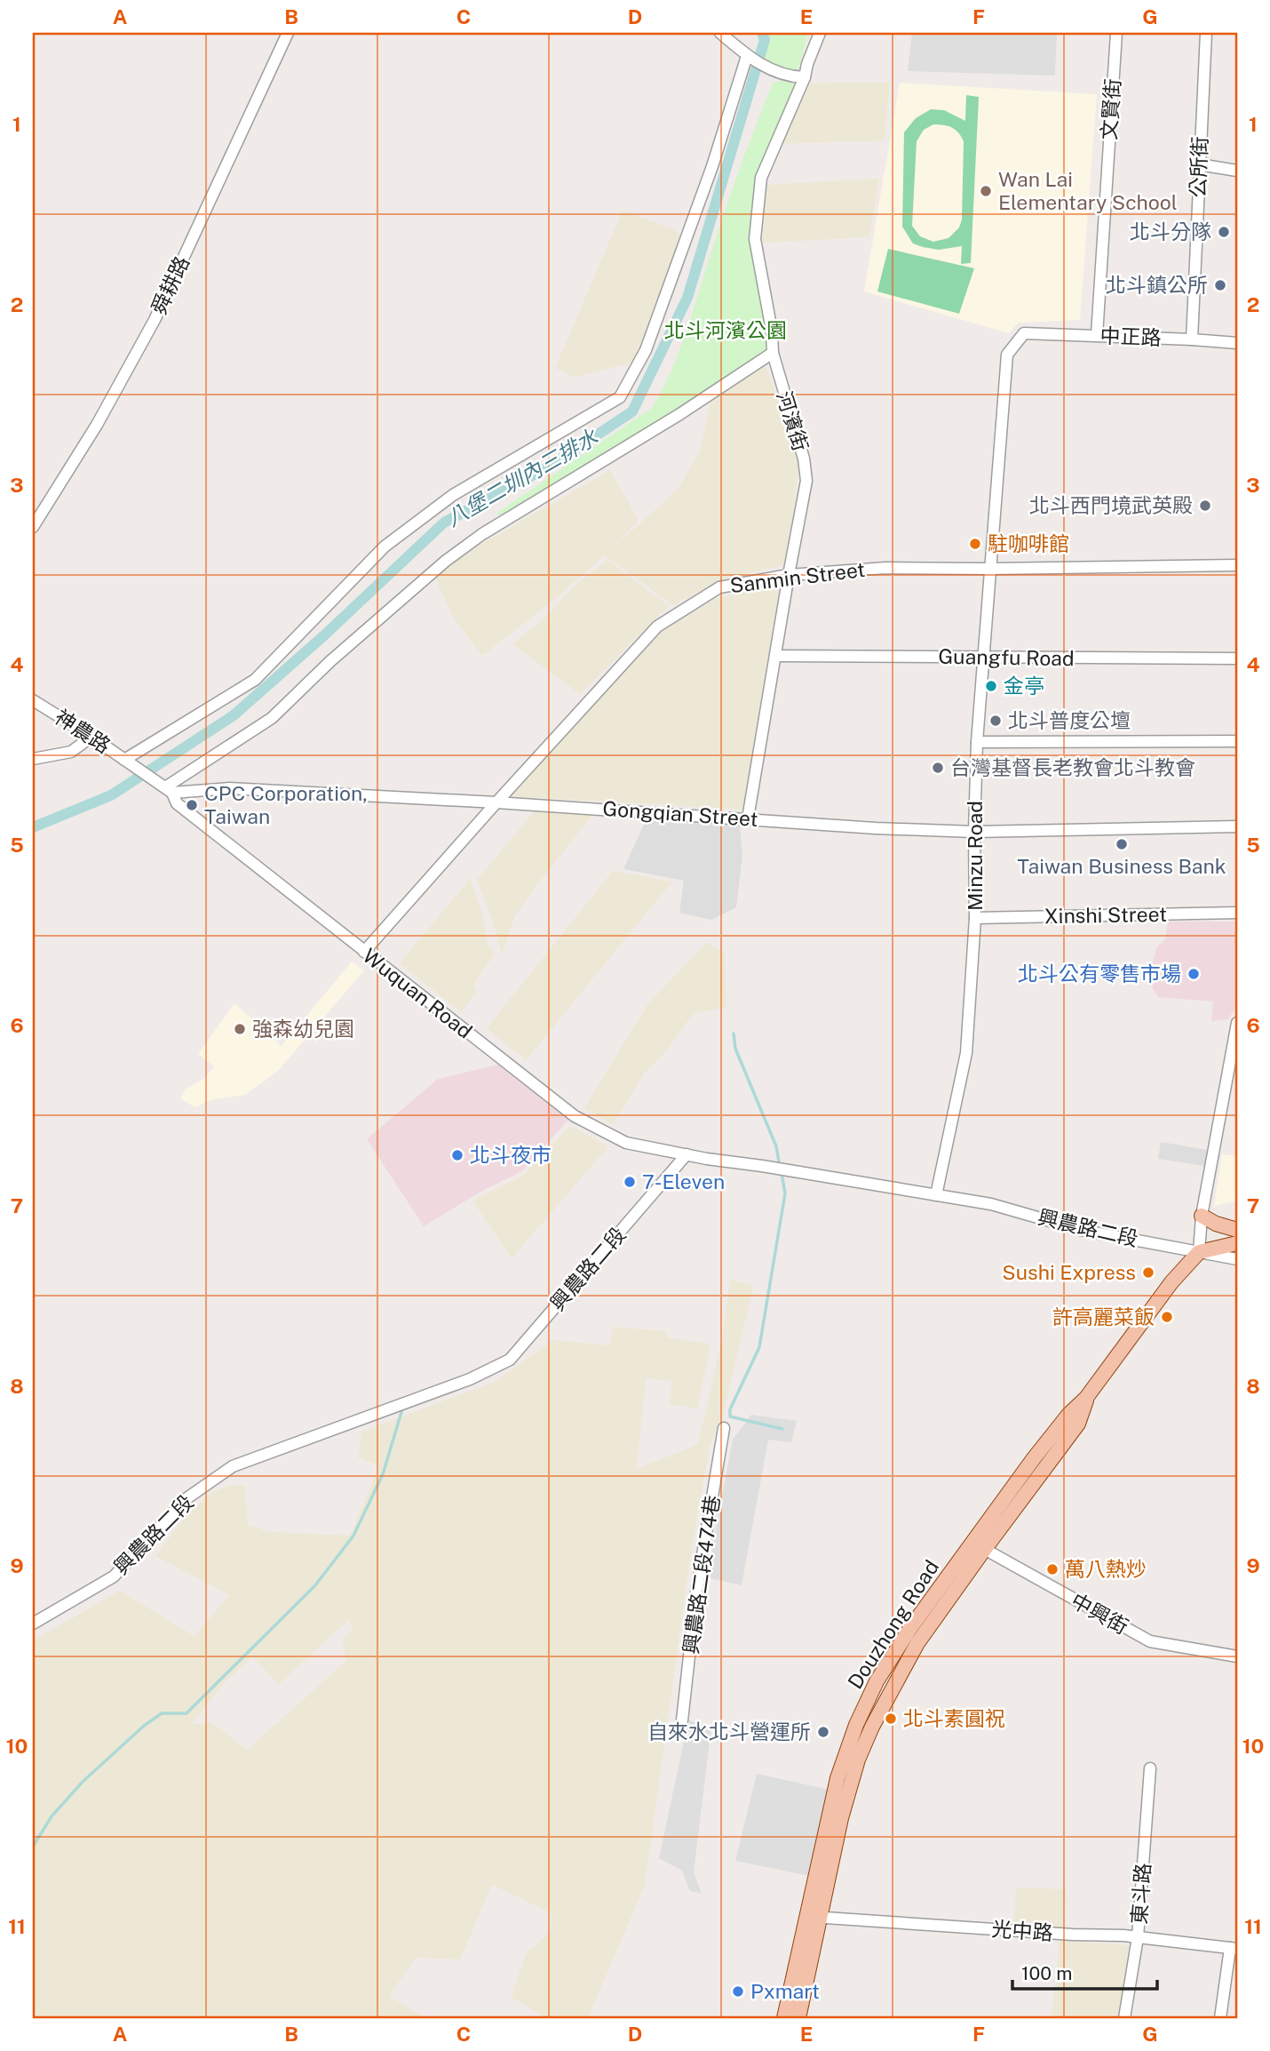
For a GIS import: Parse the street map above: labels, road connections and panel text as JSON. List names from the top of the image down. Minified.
{"streets":{"main road":["Douzhong Road"],"street":["文賢街","公所街","舜耕路","中正路","河濱街","Sanmin Street","Guangfu Road","神農路","Gongqian Street","Minzu Road","Xinshi Street","Wuquan Road","興農路二段","興農路二段474巷","中興街","東斗路","光中路"]},"crossings":[["文賢街","中正路"],["公所街","中正路"],["中正路","Minzu Road"],["河濱街","Sanmin Street"],["河濱街","Guangfu Road"],["河濱街","Gongqian Street"],["Sanmin Street","Gongqian Street"],["Sanmin Street","Minzu Road"],["Sanmin Street","Wuquan Road"],["Guangfu Road","Minzu Road"],["Gongqian Street","Minzu Road"],["Gongqian Street","Wuquan Road"],["Minzu Road","Xinshi Street"],["Minzu Road","興農路二段"],["Wuquan Road","興農路二段"],["興農路二段","Douzhong Road"],["中興街","Douzhong Road"],["Douzhong Road","光中路"],["東斗路","光中路"]],"water":["八堡二圳內三排水"],"parks":["北斗河濱公園"],"places":["Wan Lai Elementary School","北斗分隊","北斗鎮公所","北斗西門境武英殿","駐咖啡館","金亭","北斗普度公壇","台灣基督長老教會北斗教會","CPC Corporation, Taiwan","Taiwan Business Bank","北斗公有零售市場","強森幼兒園","北斗夜市","7-Eleven","Sushi Express","許高麗菜飯","萬八熱炒","北斗素圓祝","自來水北斗營運所","Pxmart"],"scale_bar":"100 m","grid":{"columns":["A","B","C","D","E","F","G"],"rows":["1","2","3","4","5","6","7","8","9","10","11"]}}
